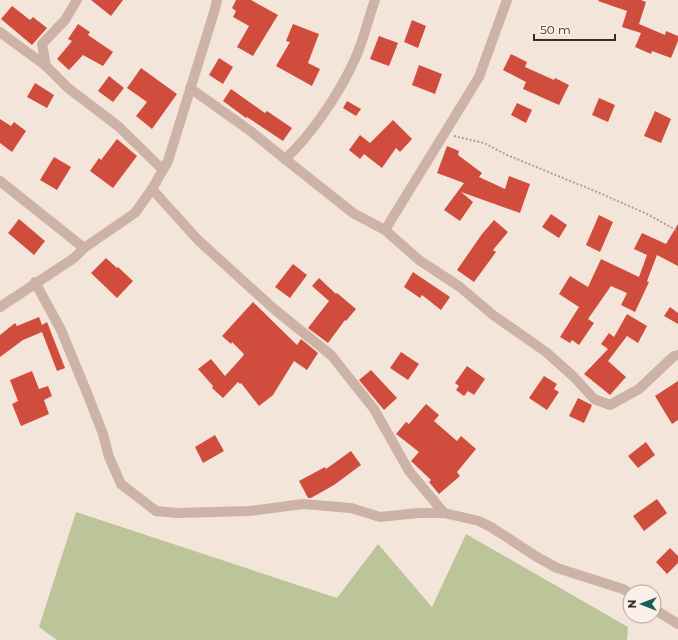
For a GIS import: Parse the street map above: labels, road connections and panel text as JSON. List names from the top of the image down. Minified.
{"scale_bar":"50 m","north":"left"}
